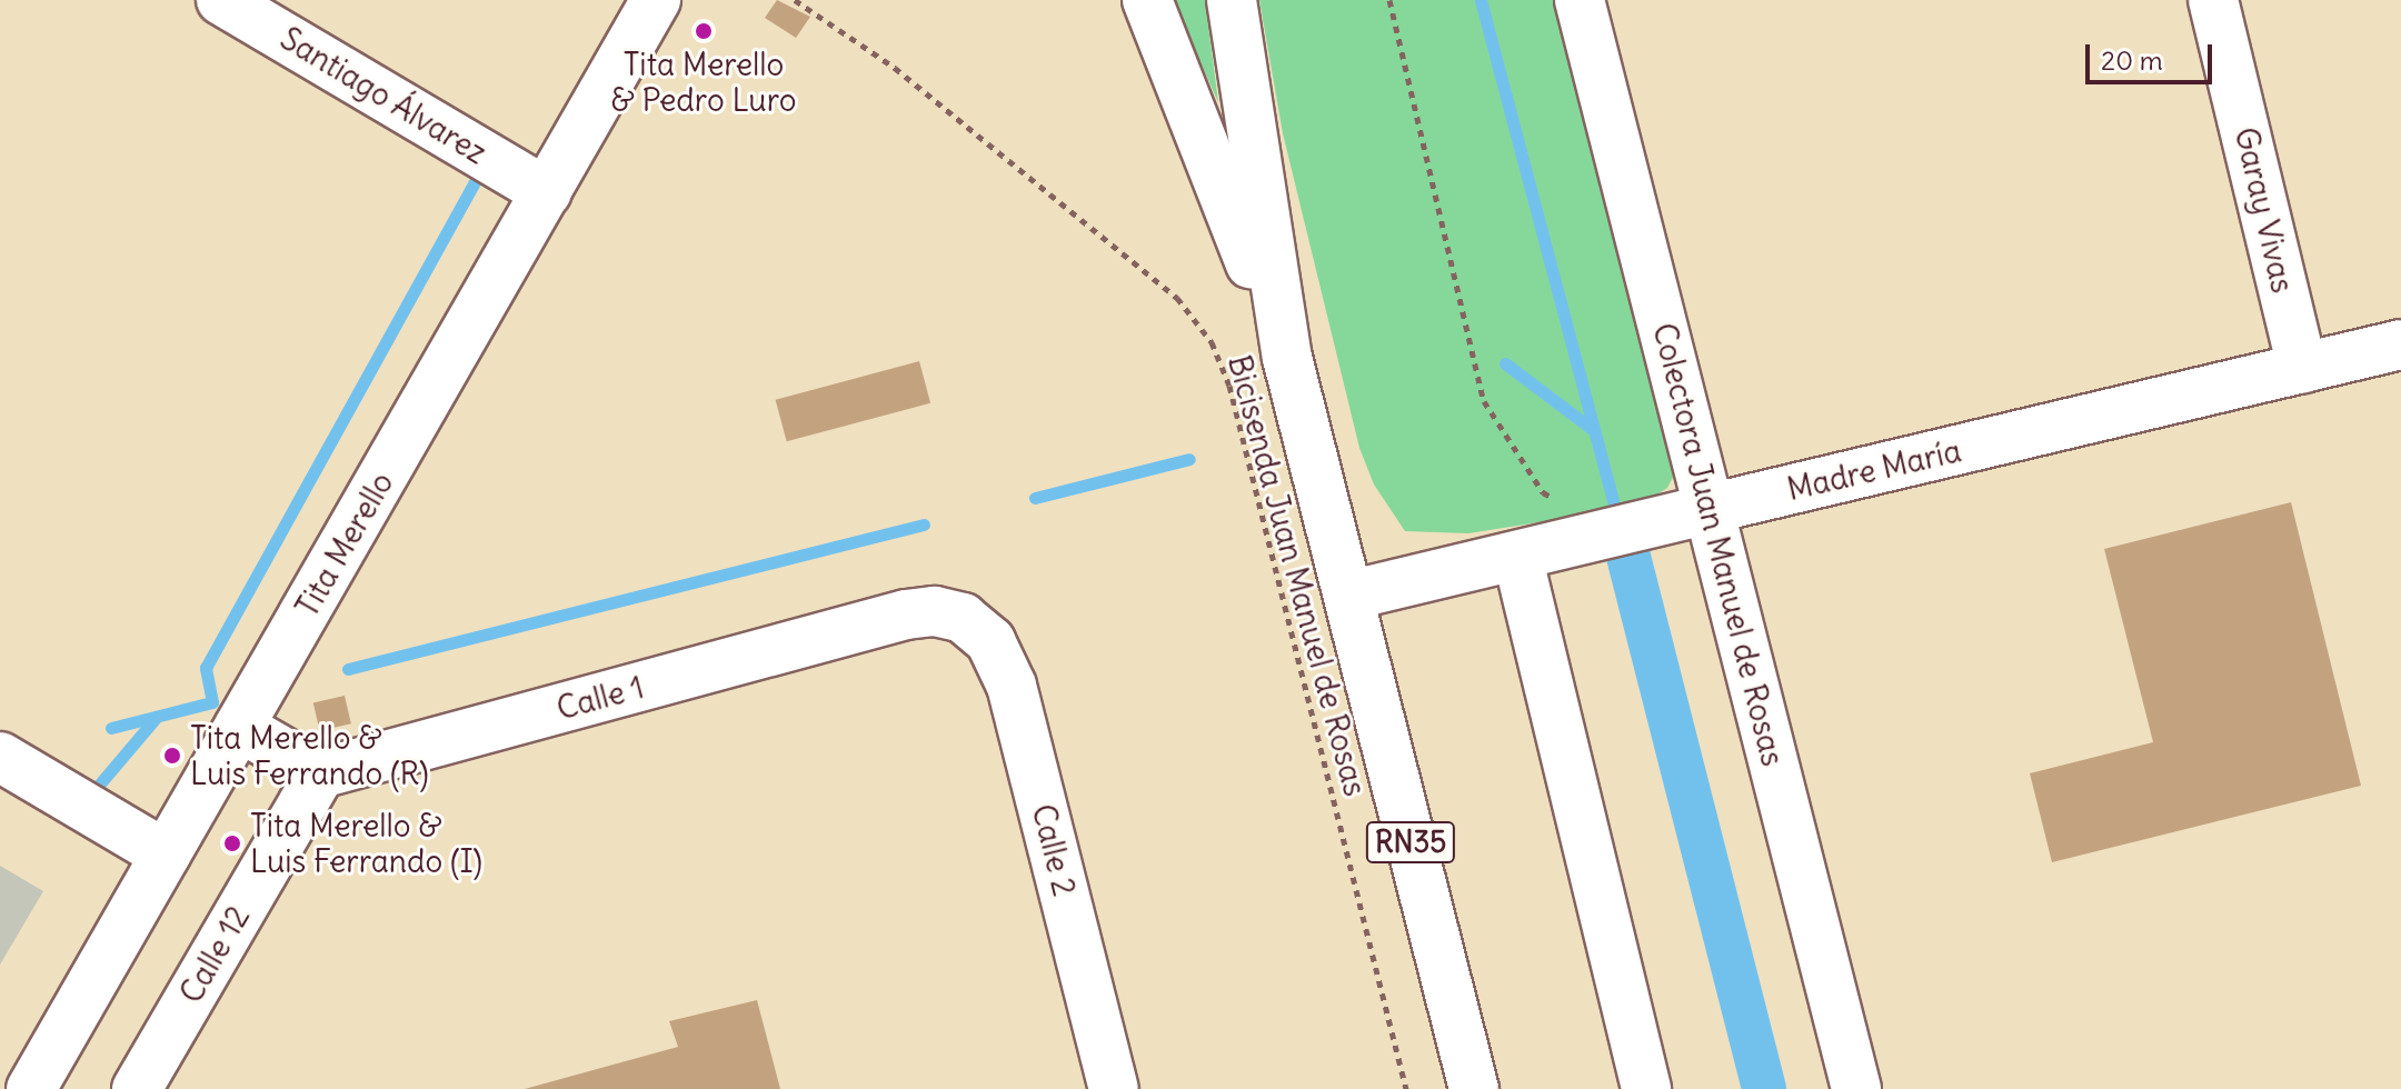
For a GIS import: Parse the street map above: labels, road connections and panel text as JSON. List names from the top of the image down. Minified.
{"streets":{"main road":["Santiago Álvarez","Garay Vivas","Madre María","Tita Merello","Colectora Juan Manuel de Rosas","Calle 1","RN35","Calle 2","Calle 12"],"path":["Bicisenda Juan Manuel de Rosas"]},"crossings":[["Santiago Álvarez","Tita Merello"],["Garay Vivas","Madre María"],["Madre María","Colectora Juan Manuel de Rosas"],["Madre María","RN35"],["Calle 1","Calle 2"],["Calle 1","Calle 12"]],"places":["Tita Merello & Pedro Luro","Tita Merello & Luis Ferrando (R)","Tita Merello & Luis Ferrando (I)"],"scale_bar":"20 m"}
